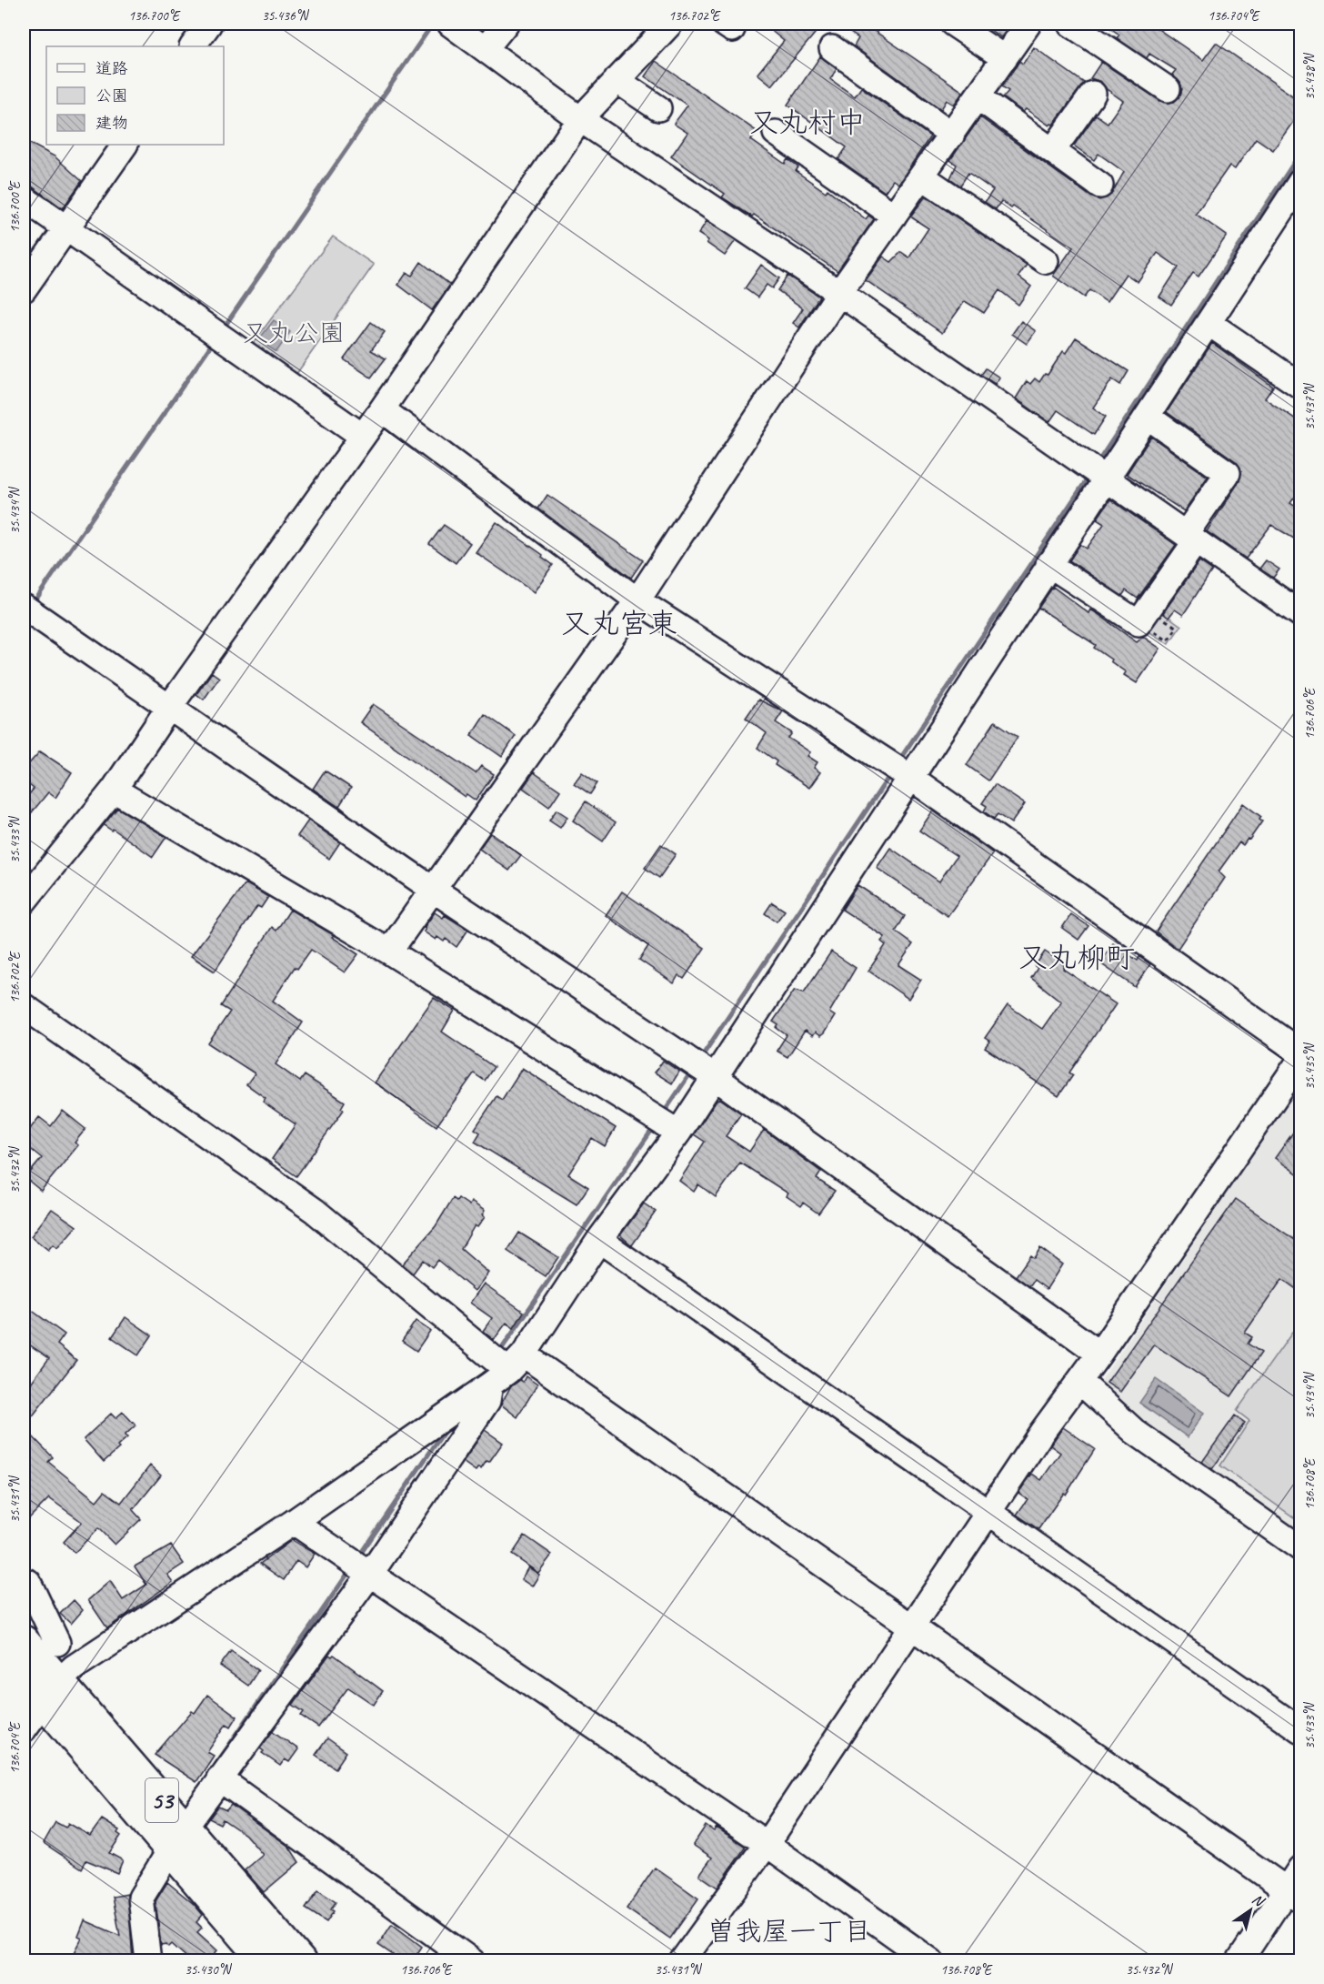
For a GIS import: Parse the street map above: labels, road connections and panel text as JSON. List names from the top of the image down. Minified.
{"streets":{"main road":["53"]},"districts":["又丸村中","又丸宮東","又丸柳町","曽我屋一丁目"],"parks":["又丸公園"],"legend":["道路","公園","建物"],"north":"top right","coordinates":["136.700°E","35.436°N","136.702°E","136.704°E","35.438°N","35.437°N","35.434°N","136.706°E","35.433°N","35.435°N","35.432°N","136.708°E","35.431°N","35.430°N"]}
